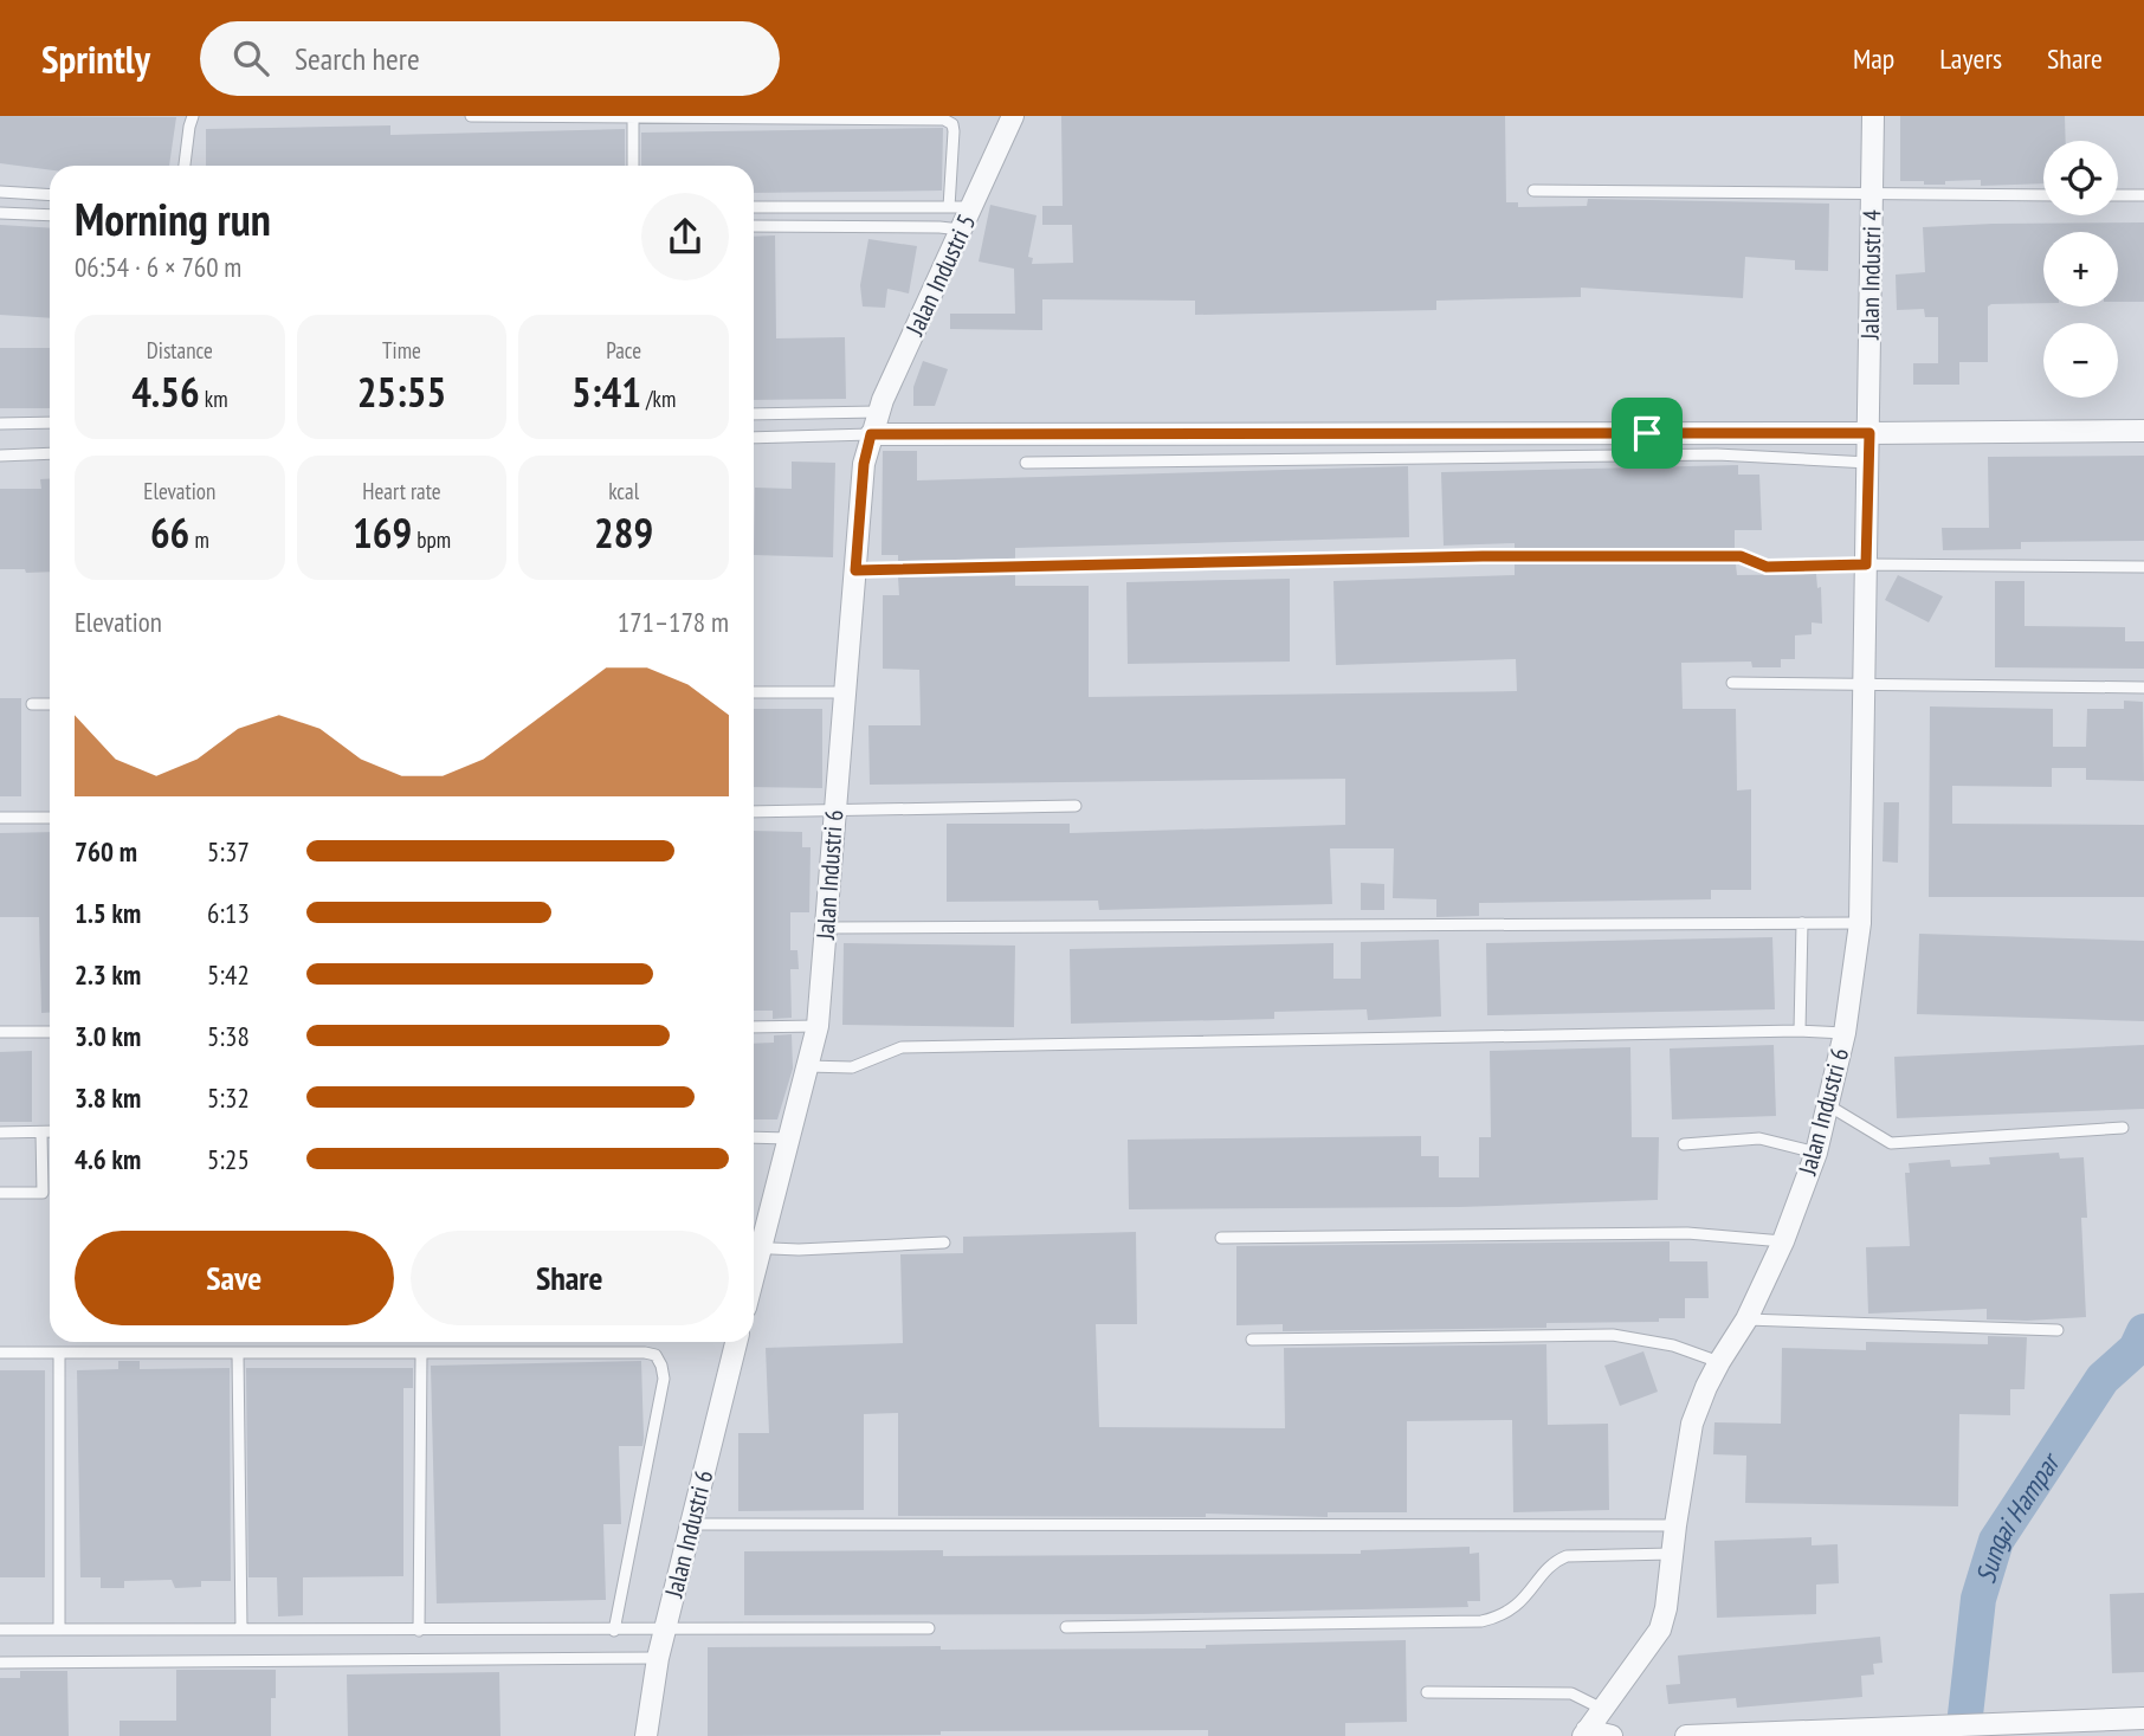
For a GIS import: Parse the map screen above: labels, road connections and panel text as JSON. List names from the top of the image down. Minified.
{"streets":{"street":["Jalan Industri 5","Jalan Industri 4","Jalan Industri 6"]},"crossings":[["Jalan Industri 5","Jalan Industri 6"],["Jalan Industri 4","Jalan Industri 6"]],"water":["Sungai Hampar"],"page":{"header":"Sprintly","search":"Search here","nav":["Map","Layers","Share"],"map_buttons":["+","−"],"heading":["Morning run","06:54 · 6 × 760 m"],"stats":[["Distance","4.56 km"],["Time","25:55"],["Pace","5:41 /km"],["Elevation","66 m"],["Heart rate","169 bpm"],["kcal","289"]],"chart":["Elevation","171–178 m"],"list":[{"name":"760 m","note":"5:37"},{"name":"1.5 km","note":"6:13"},{"name":"2.3 km","note":"5:42"},{"name":"3.0 km","note":"5:38"},{"name":"3.8 km","note":"5:32"},{"name":"4.6 km","note":"5:25"}],"buttons":["Save","Share"]}}
